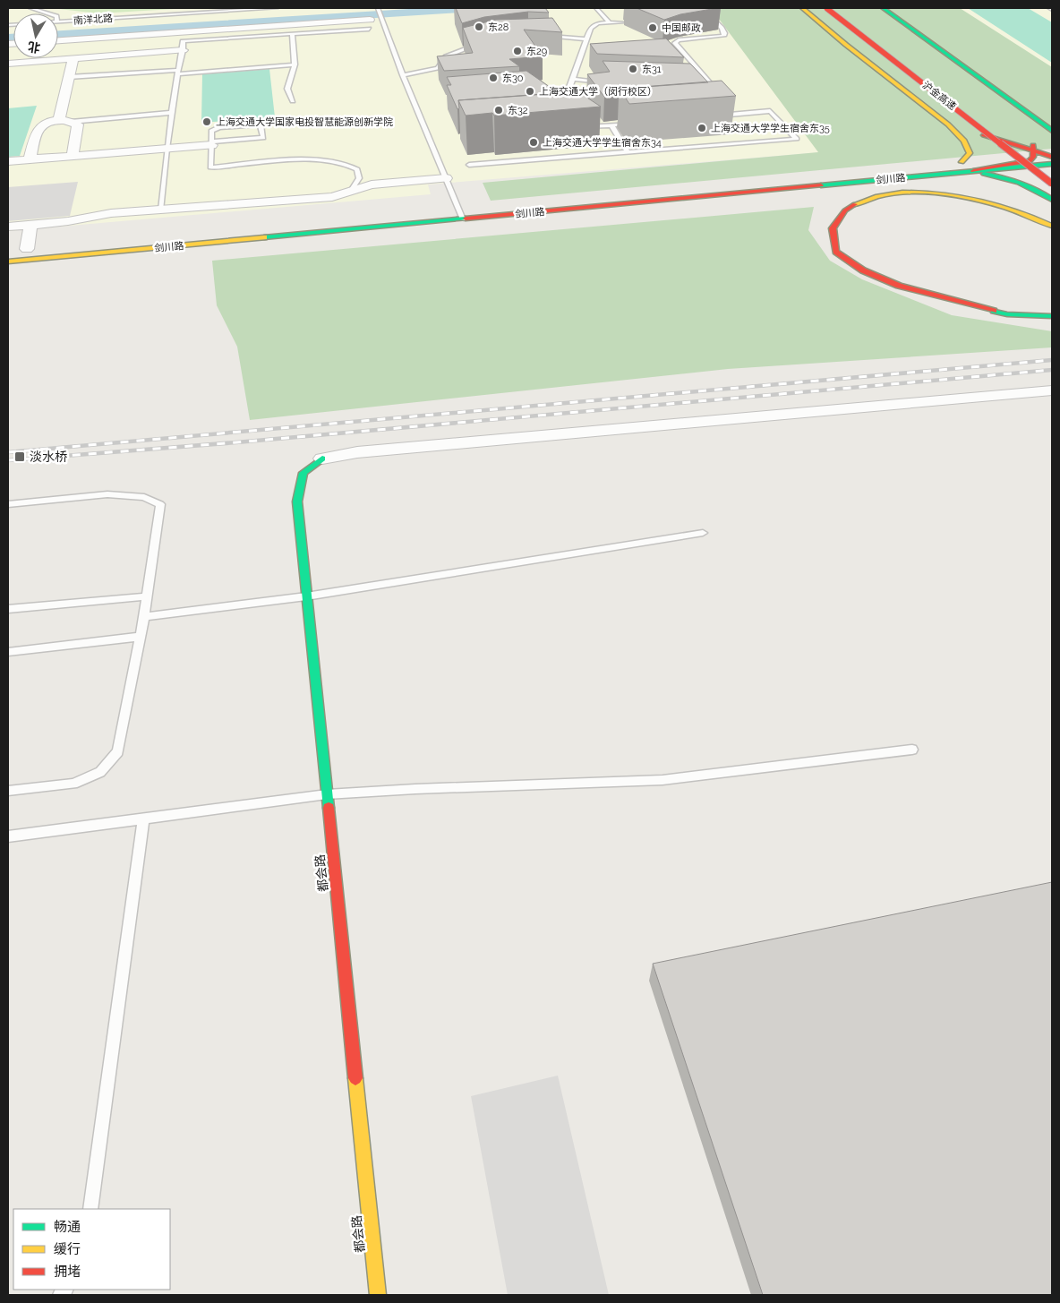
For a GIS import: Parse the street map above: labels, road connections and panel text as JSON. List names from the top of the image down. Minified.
{"streets":{"main road":["沪金高速","剑川路","都会路"],"lane":["南洋北路"]},"places":{"other":["东28","中国邮政","东29","东31","东30","上海交通大学（闵行校区）","东32","上海交通大学国家电投智慧能源创新学院","上海交通大学学生宿舍东35","上海交通大学学生宿舍东34"],"transit":["淡水桥"]},"legend":["畅通","缓行","拥堵"],"north":"bottom"}
